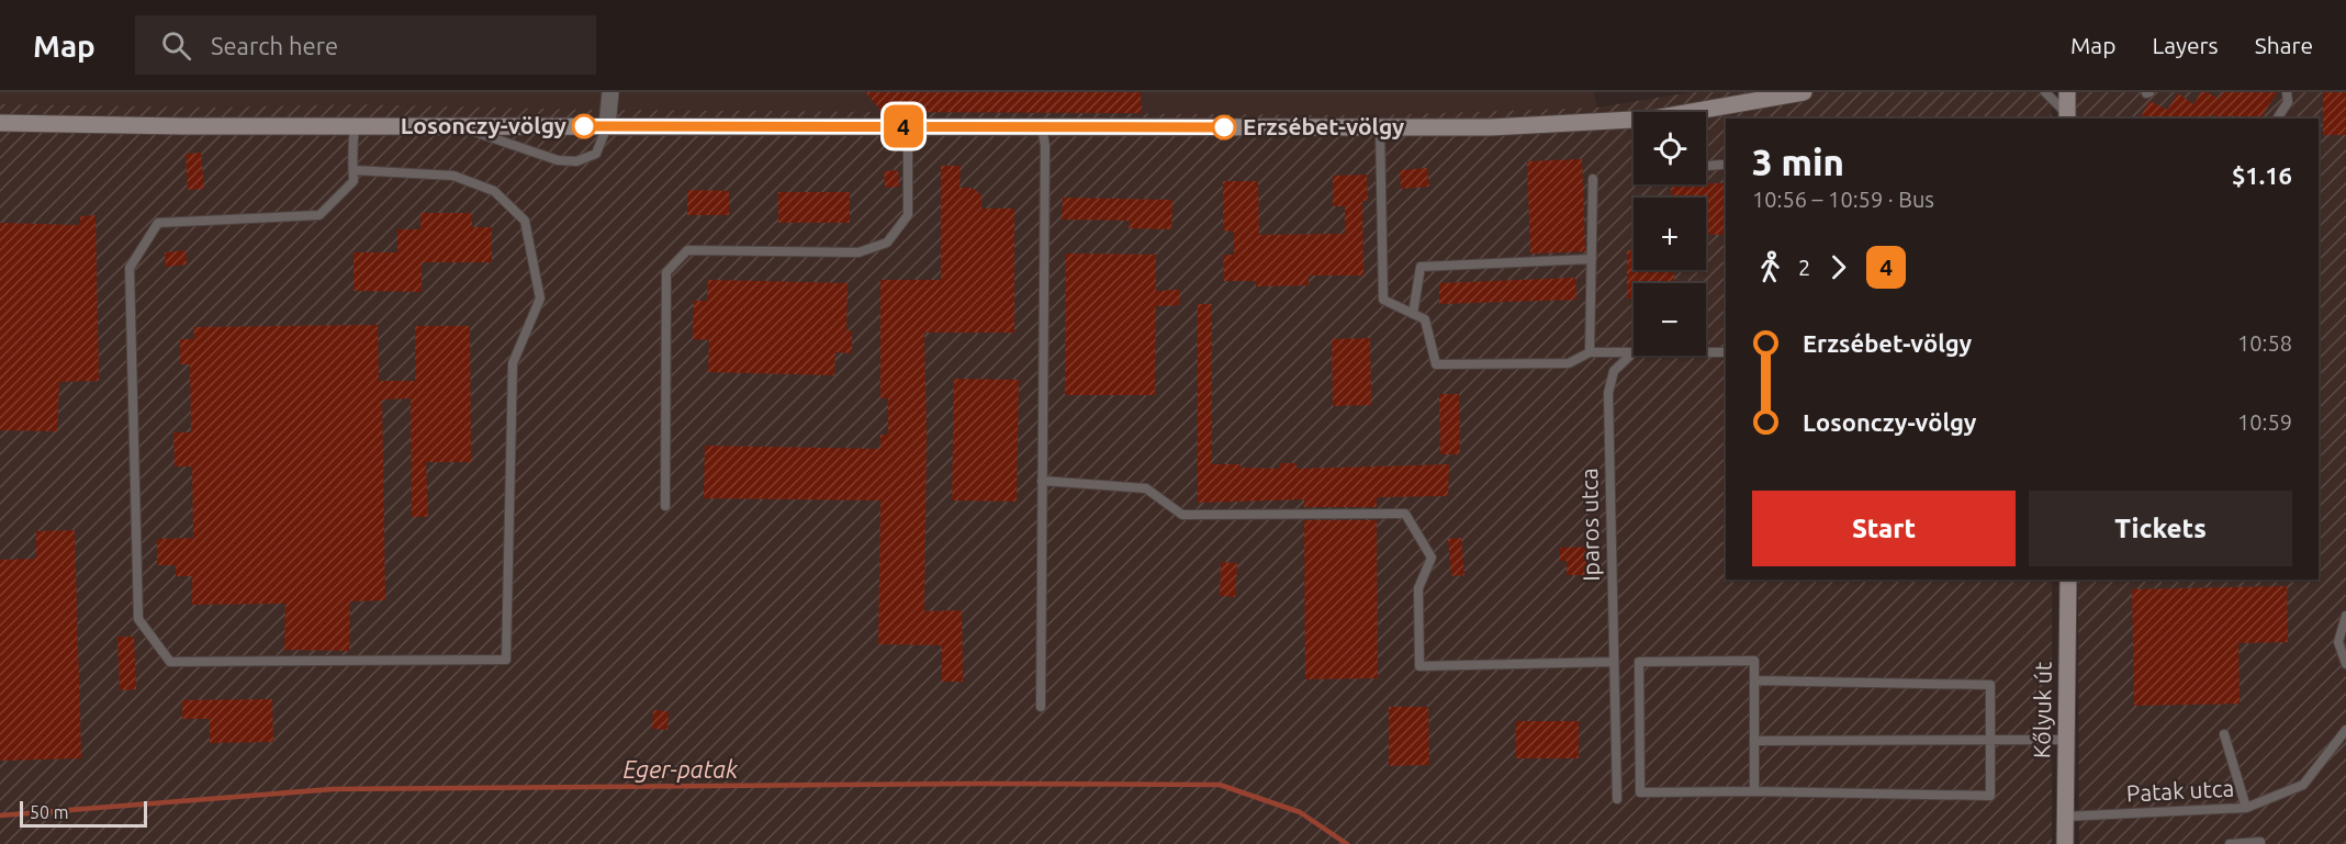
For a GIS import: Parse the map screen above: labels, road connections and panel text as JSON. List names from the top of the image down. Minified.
{"streets":{"main road":["Kőlyuk út"],"lane":["Iparos utca","Patak utca"]},"crossings":[["Kőlyuk út","Patak utca"]],"water":["Eger-patak"],"places":["Losonczy-völgy","Erzsébet-völgy"],"lines":["bus line 4"],"scale_bar":"50 m","page":{"header":"Map","search":"Search here","nav":["Map","Layers","Share"],"on_map":"4","map_buttons":["+","−"],"heading":["3 min","10:56 – 10:59 · Bus","$1.16"],"legs":["2","4"],"list":[{"name":"Erzsébet-völgy","value":"10:58"},{"name":"Losonczy-völgy","value":"10:59"}],"buttons":["Start","Tickets"],"scale":"50 m"}}
